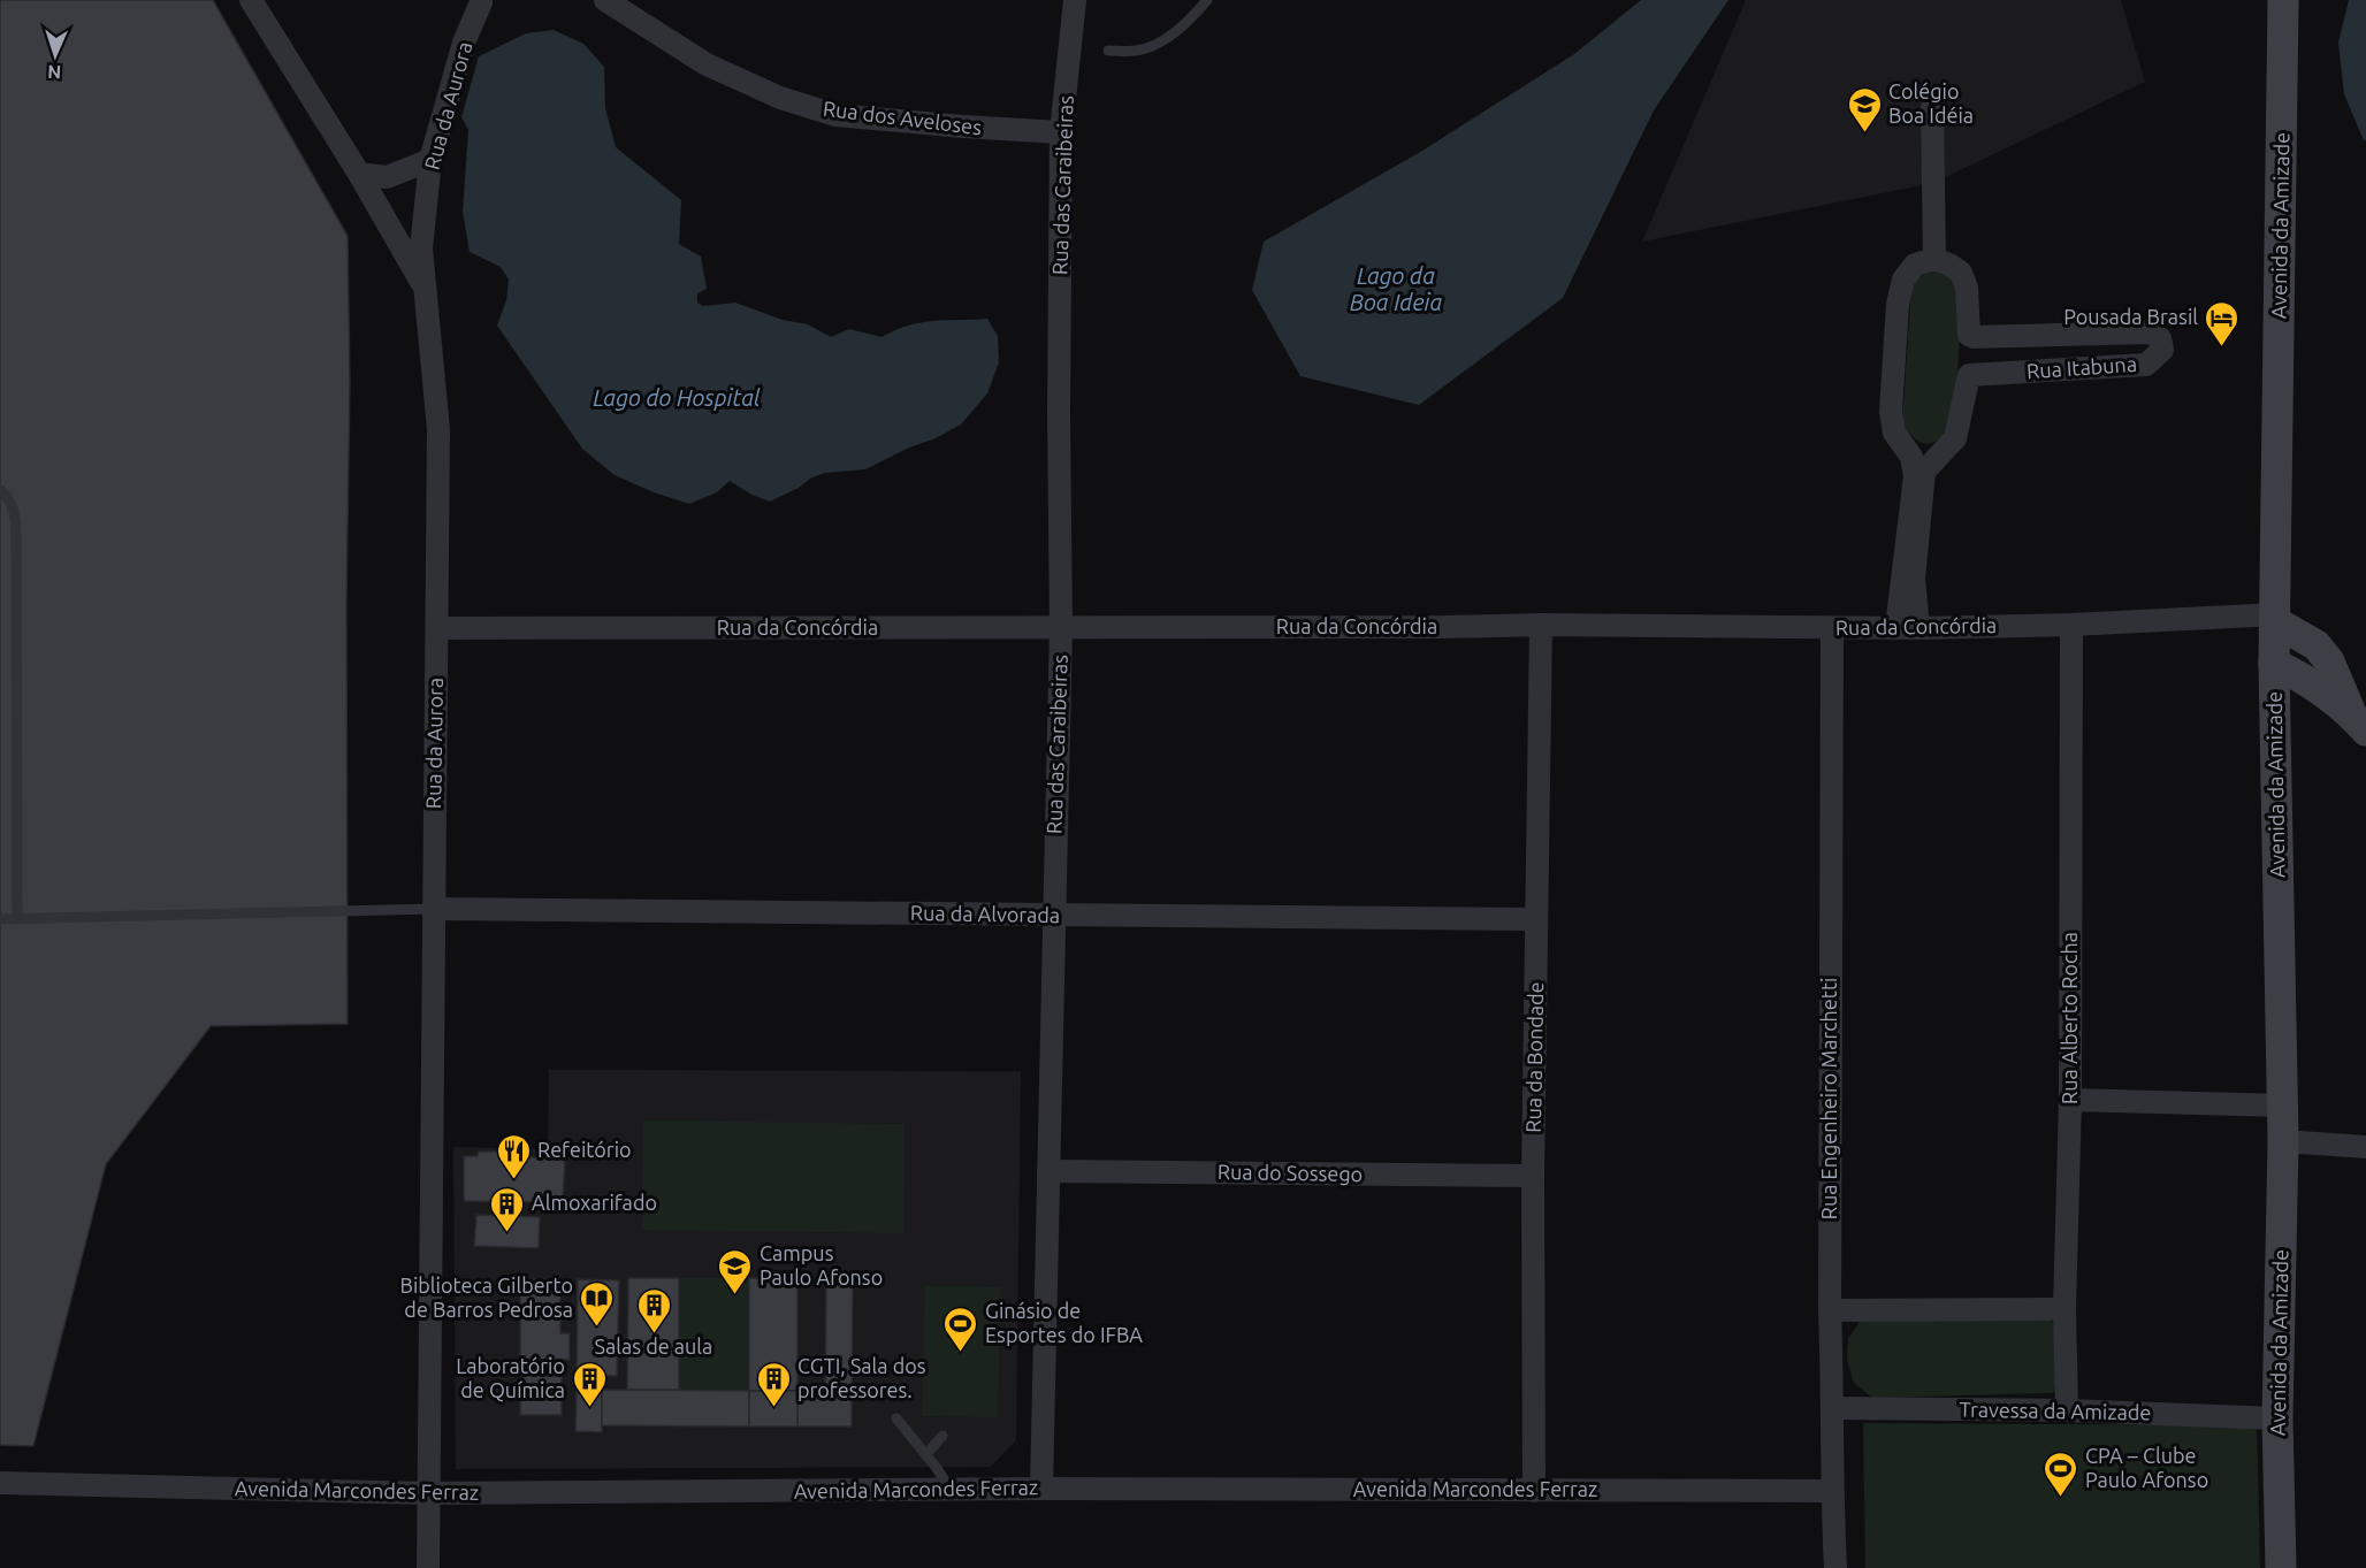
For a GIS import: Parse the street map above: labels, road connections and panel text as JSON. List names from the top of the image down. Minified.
{"streets":{"street":["Rua da Aurora","Rua dos Aveloses","Rua das Caraibeiras","Avenida da Amizade","Rua Itabuna","Rua da Concórdia","Rua da Alvorada","Rua Alberto Rocha","Rua da Bondade","Rua Engenheiro Marchetti","Rua do Sossego","Travessa da Amizade","Avenida Marcondes Ferraz"]},"crossings":[["Rua da Aurora","Rua da Concórdia"],["Rua da Aurora","Rua da Alvorada"],["Rua da Aurora","Avenida Marcondes Ferraz"],["Rua dos Aveloses","Rua das Caraibeiras"],["Rua das Caraibeiras","Rua da Concórdia"],["Rua das Caraibeiras","Rua da Alvorada"],["Rua das Caraibeiras","Rua do Sossego"],["Rua das Caraibeiras","Avenida Marcondes Ferraz"],["Avenida da Amizade","Rua da Concórdia"],["Avenida da Amizade","Travessa da Amizade"],["Rua Itabuna","Rua da Concórdia"],["Rua da Concórdia","Rua Alberto Rocha"],["Rua da Concórdia","Rua da Bondade"],["Rua da Concórdia","Rua Engenheiro Marchetti"],["Rua da Alvorada","Rua da Bondade"],["Rua Alberto Rocha","Travessa da Amizade"],["Rua da Bondade","Rua do Sossego"],["Rua da Bondade","Avenida Marcondes Ferraz"],["Rua Engenheiro Marchetti","Travessa da Amizade"],["Rua Engenheiro Marchetti","Avenida Marcondes Ferraz"]],"water":["Lago da Boa Ideia","Lago do Hospital"],"places":{"school or university":["Colégio Boa Idéia","Campus Paulo Afonso"],"hotel":["Pousada Brasil"],"restaurant":["Refeitório"],"building":["Almoxarifado","Salas de aula","Laboratório de Química","CGTI, Sala dos professores."],"library":["Biblioteca Gilberto de Barros Pedrosa"],"sports":["Ginásio de Esportes do IFBA","CPA – Clube Paulo Afonso"]},"north":"bottom"}
